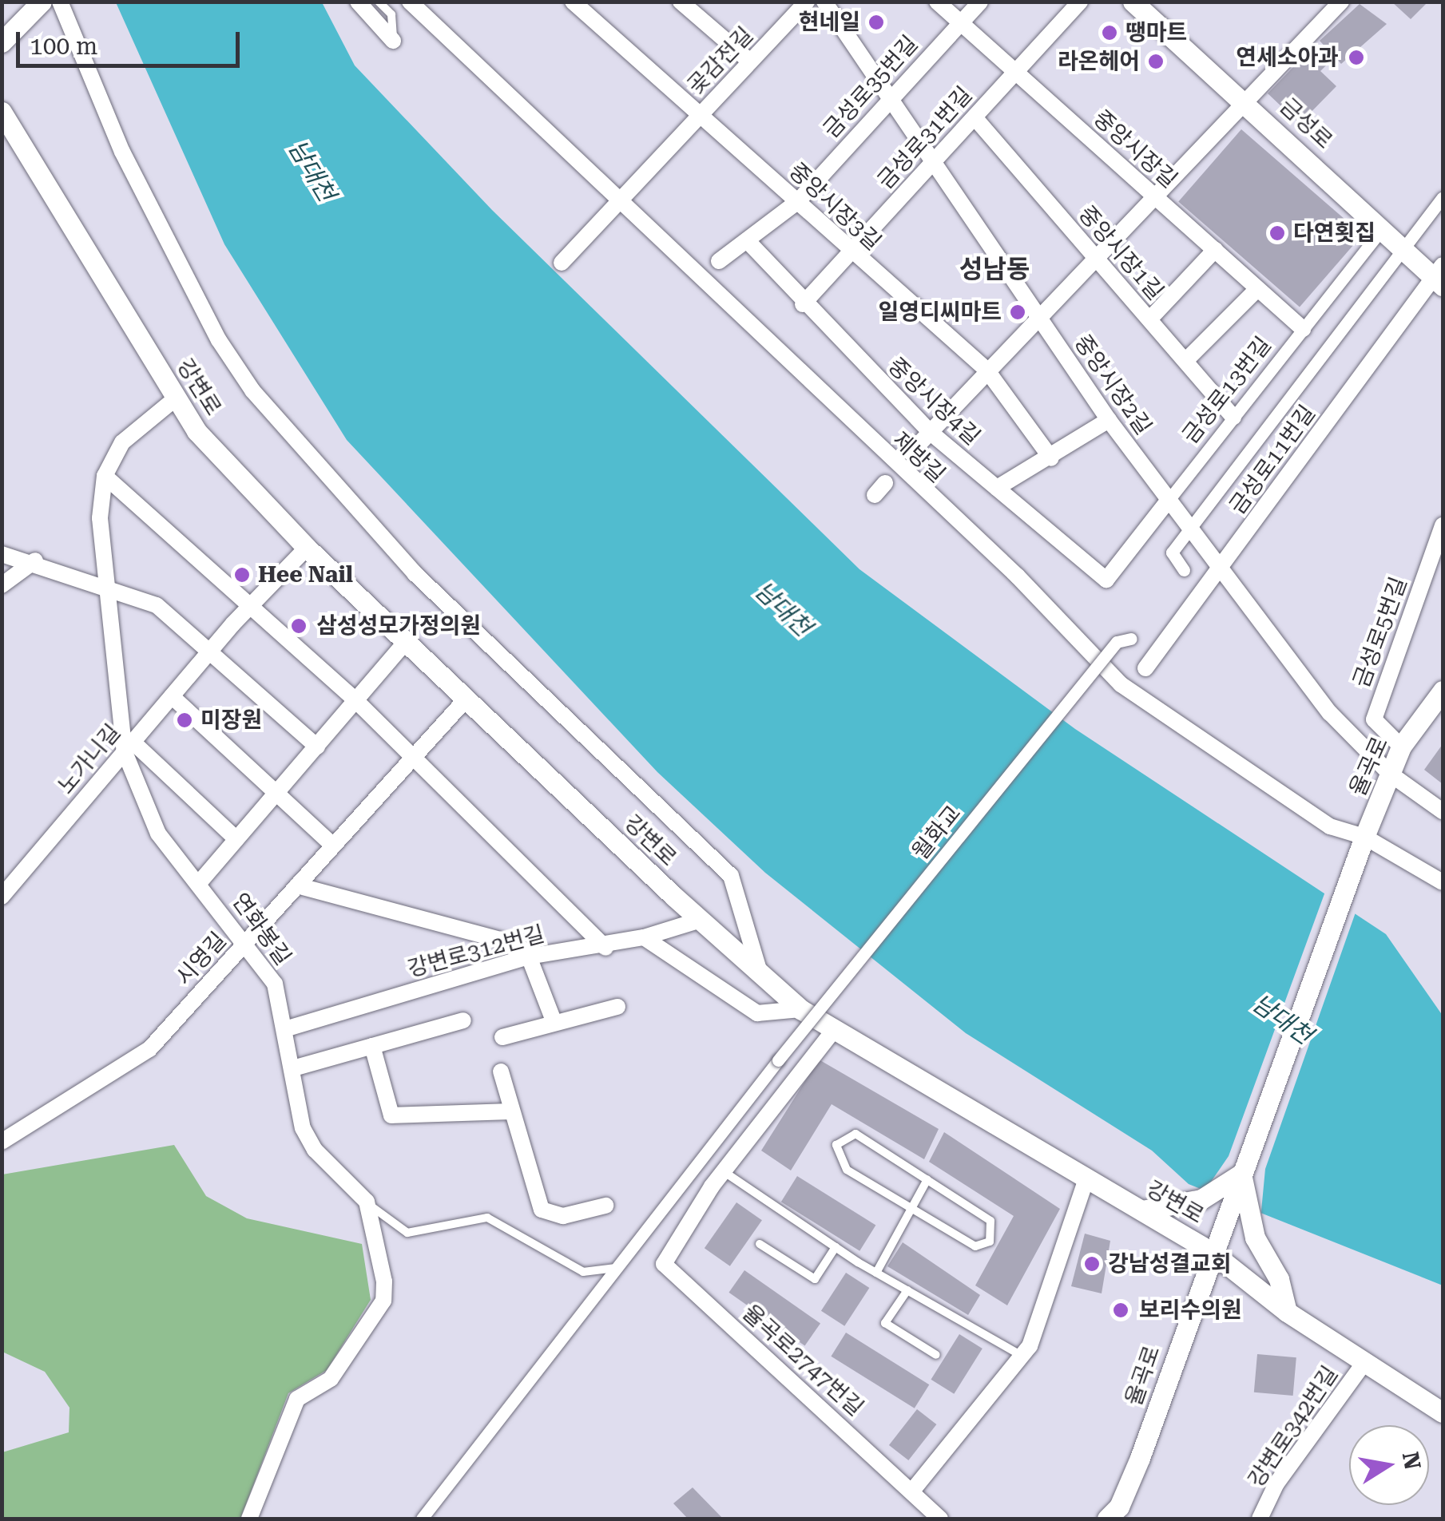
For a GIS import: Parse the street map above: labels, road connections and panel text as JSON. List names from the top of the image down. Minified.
{"streets":{"street":["곶감전길","금성로35번길","금성로","금성로31번길","중앙시장길","중앙시장3길","중앙시장1길","중앙시장2길","강변로","금성로13번길","중앙시장4길","제방길","금성로11번길","금성로5번길","노가니길","율곡로","월화교","연화봉길","강변로312번길","시영길","율곡로2747번길","강변로342번길"]},"crossings":[["곶감전길","중앙시장3길"],["곶감전길","제방길"],["금성로35번길","중앙시장길"],["금성로35번길","중앙시장3길"],["금성로35번길","중앙시장2길"],["금성로35번길","중앙시장4길"],["금성로","금성로13번길"],["금성로","금성로11번길"],["금성로31번길","중앙시장길"],["금성로31번길","중앙시장3길"],["금성로31번길","중앙시장1길"],["금성로31번길","중앙시장2길"],["금성로31번길","중앙시장4길"],["중앙시장길","금성로13번길"],["중앙시장1길","금성로13번길"],["중앙시장2길","금성로13번길"],["중앙시장2길","금성로11번길"],["중앙시장2길","율곡로"],["강변로","노가니길"],["강변로","율곡로"],["강변로","연화봉길"],["강변로","강변로312번길"],["강변로","시영길"],["강변로","강변로342번길"],["금성로13번길","중앙시장4길"],["제방길","율곡로"],["금성로5번길","율곡로"],["노가니길","연화봉길"],["연화봉길","강변로312번길"],["연화봉길","시영길"]],"districts":["성남동"],"water":["남대천"],"places":["현네일","땡마트","연세소아과","라온헤어","다연횟집","일영디씨마트","Hee Nail","삼성성모가정의원","미장원","강남성결교회","보리수의원"],"scale_bar":"100 m","north":"right"}
